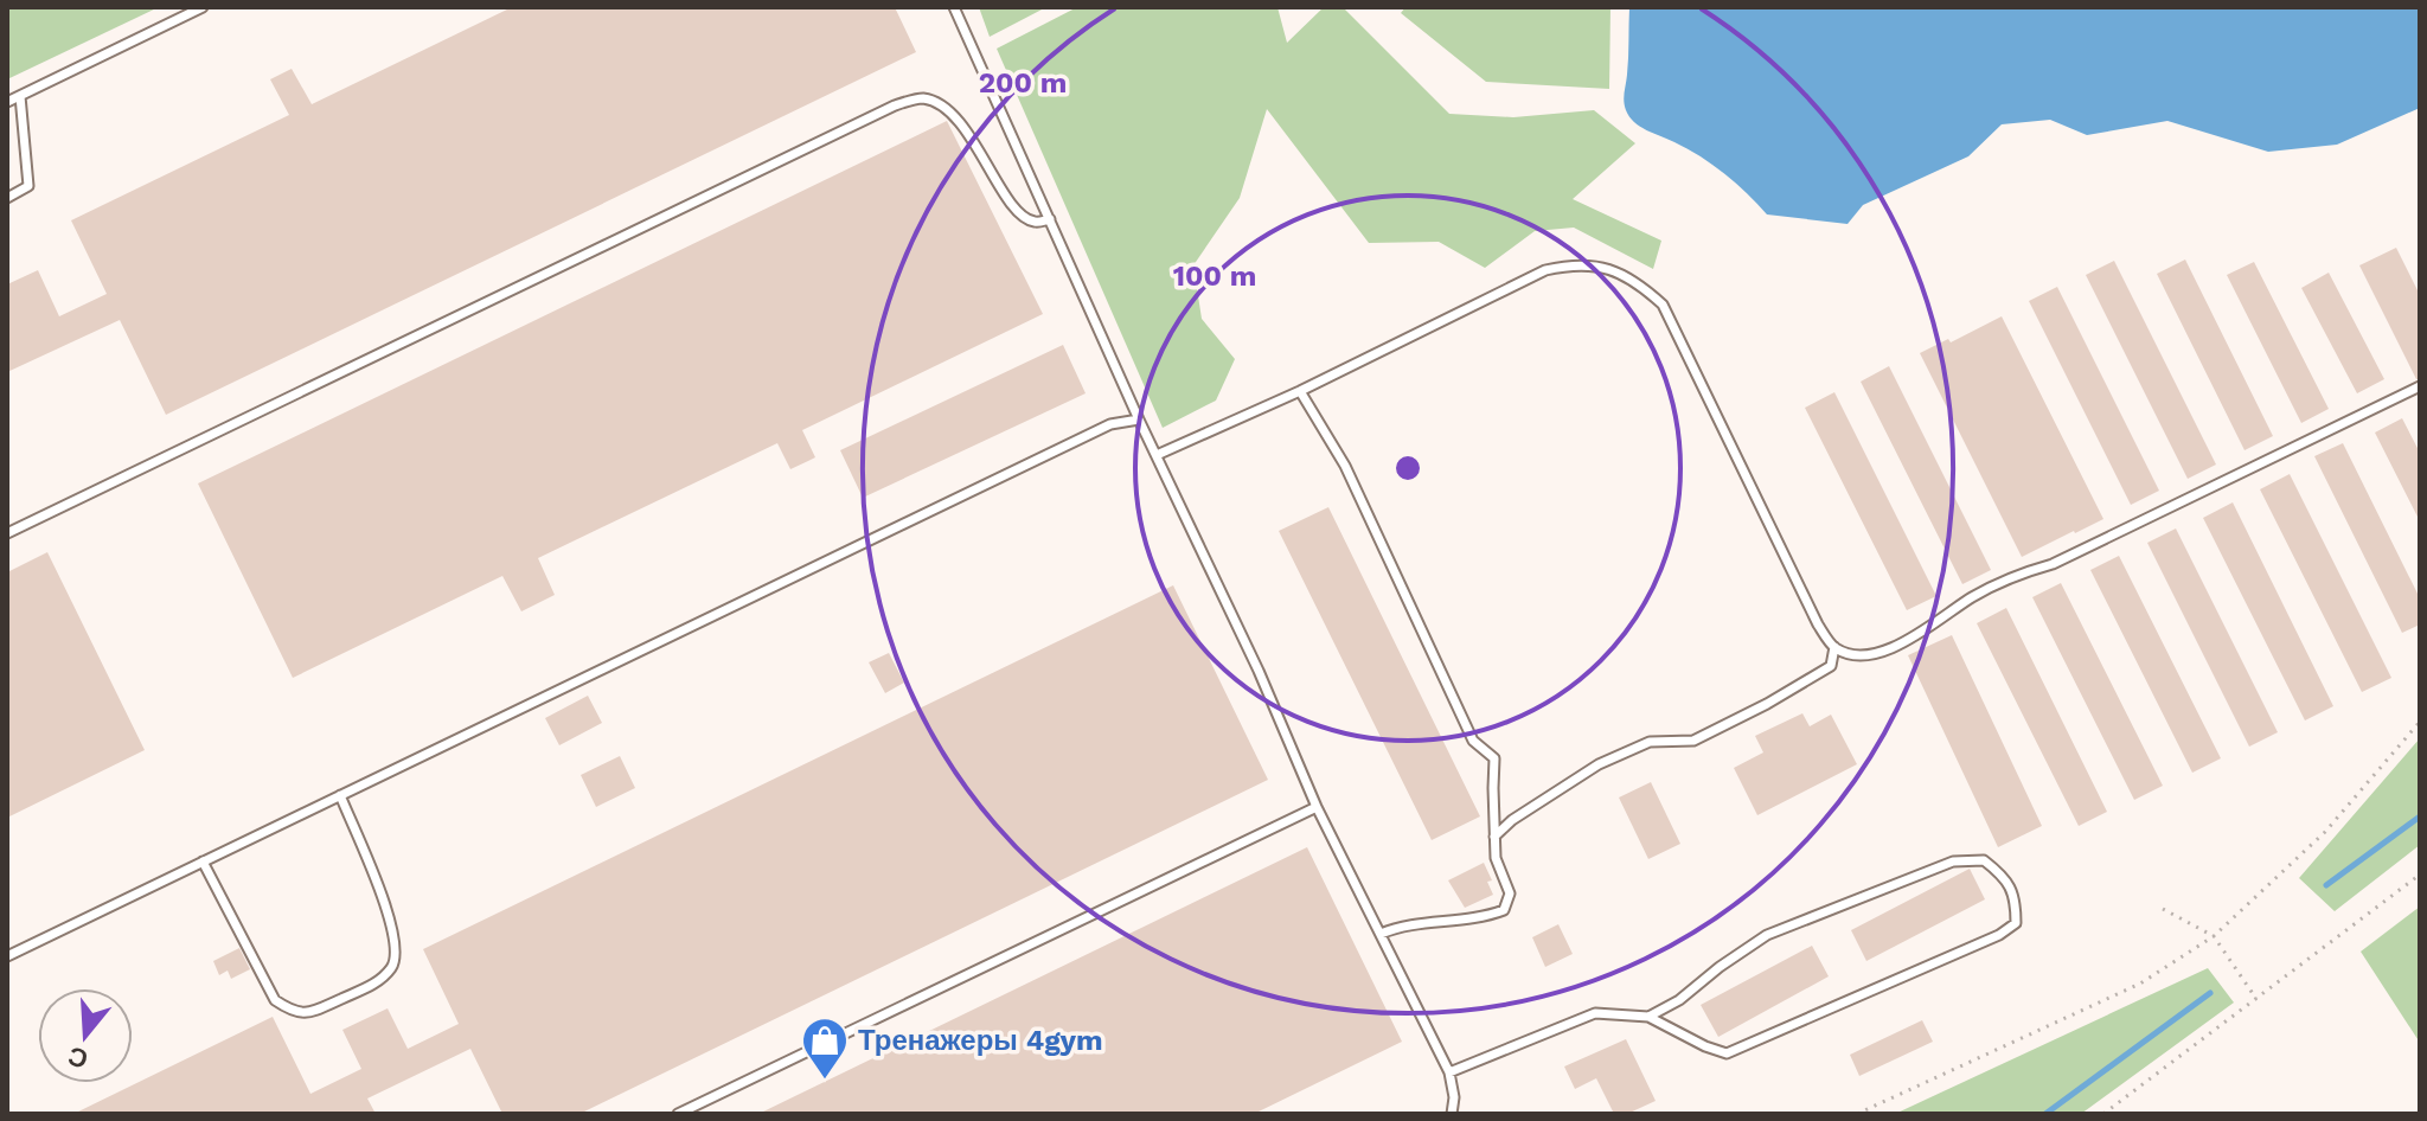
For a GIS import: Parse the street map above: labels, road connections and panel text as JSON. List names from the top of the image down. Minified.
{"places":{"shop":["Тренажеры 4gym"]},"north":"bottom","rings":["200 m","100 m"]}
